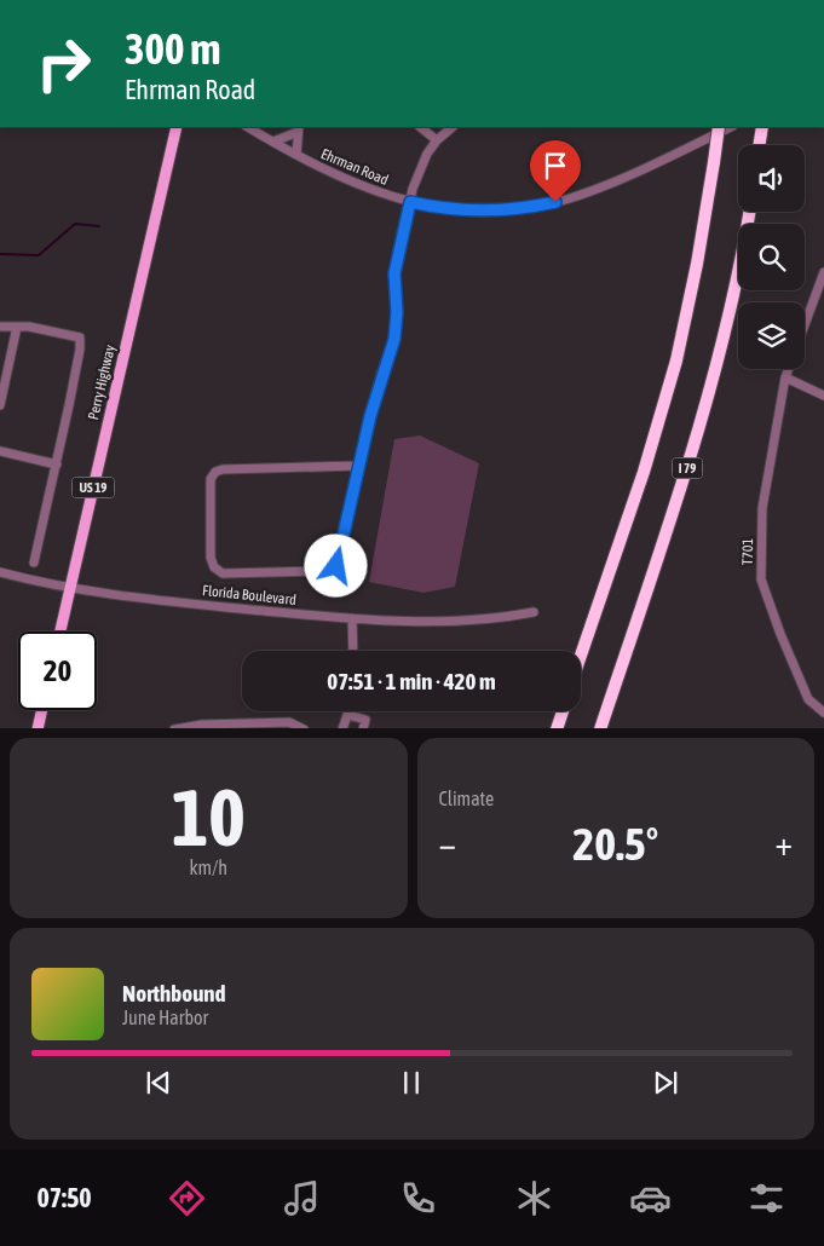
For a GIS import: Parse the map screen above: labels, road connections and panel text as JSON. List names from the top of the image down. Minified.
{"streets":{"highway":["I 79"],"main road":["Perry Highway","US 19"],"street":["Ehrman Road","T701","Florida Boulevard"]},"crossings":[["Perry Highway","Florida Boulevard"]],"page":{"turn":["300 m","Ehrman Road"],"limit":"20","trip":"07:51 · 1 min · 420 m","tile":[["10","km/h"],"Climate"],"heat":["−","20.5°","+"],"song":["Northbound","June Harbor"],"tabs":"07:50"}}
